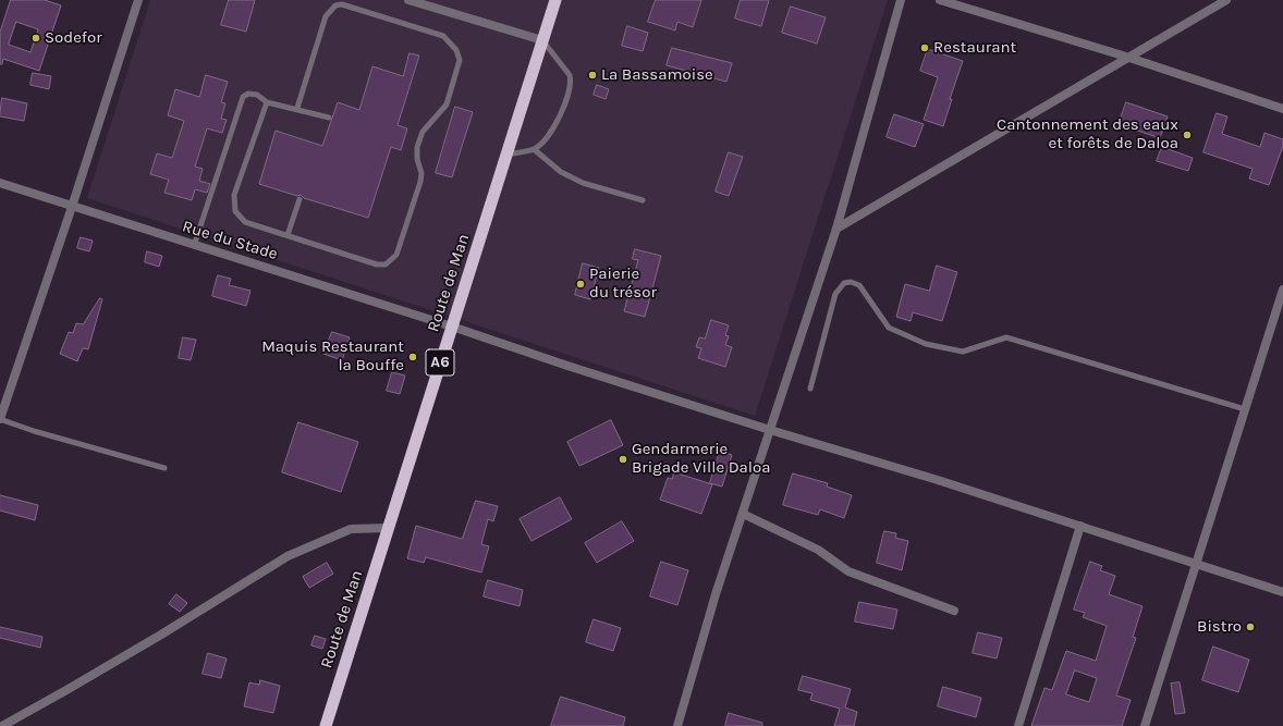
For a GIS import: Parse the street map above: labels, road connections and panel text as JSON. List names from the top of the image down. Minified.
{"streets":{"highway":["Route de Man","A6"],"street":["Rue du Stade"]},"crossings":[["Rue du Stade","Route de Man"]],"places":["Sodefor","Restaurant","La Bassamoise","Cantonnement des eaux et forêts de Daloa","Paierie du trésor","Maquis Restaurant la Bouffe","Gendarmerie Brigade Ville Daloa","Bistro"]}
